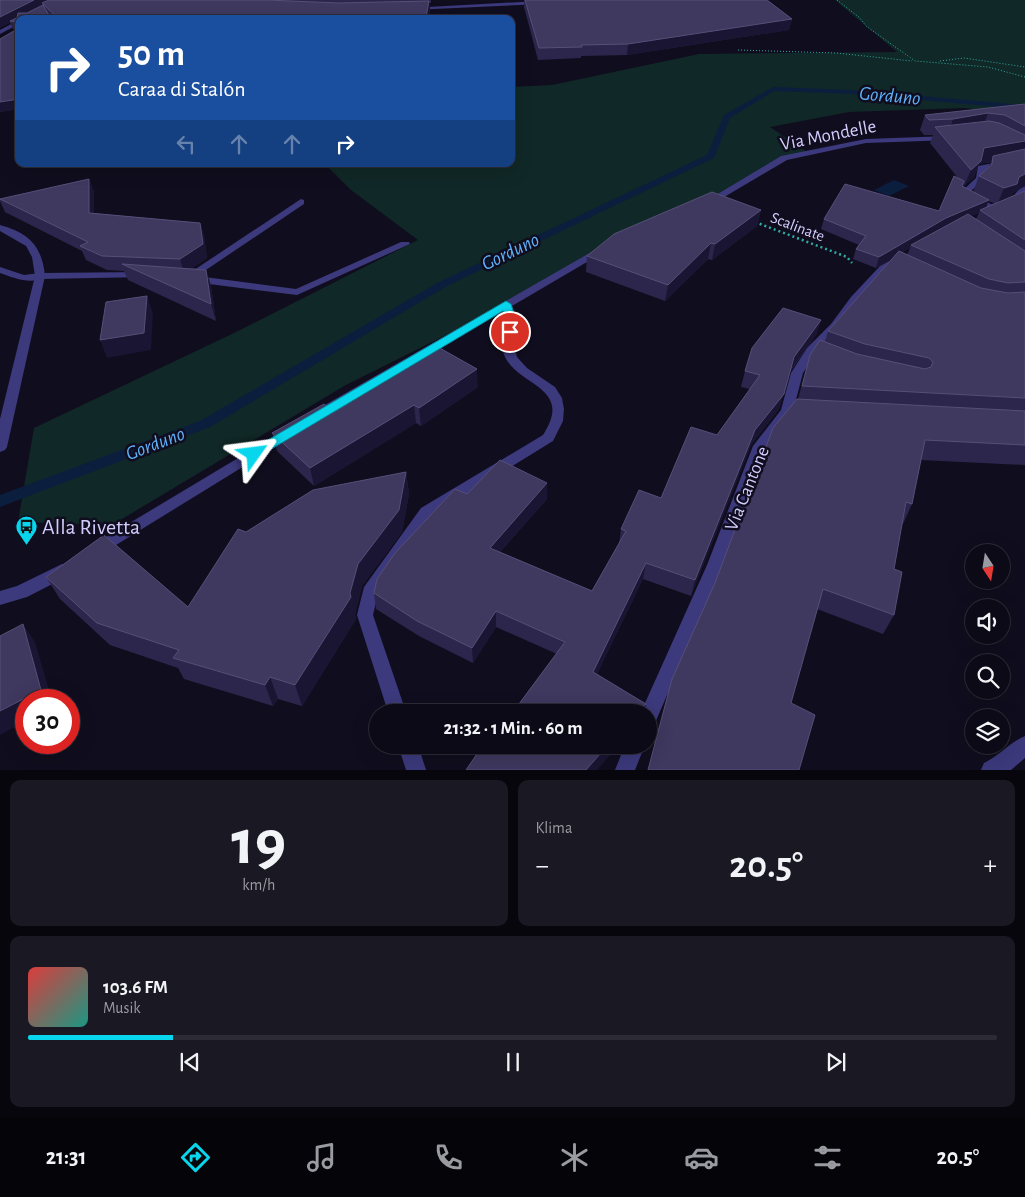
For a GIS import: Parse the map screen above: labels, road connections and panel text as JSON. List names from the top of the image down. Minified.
{"streets":{"street":["Via Mondelle","Via Cantone"],"path":["Scalinate"]},"crossings":[["Via Mondelle","Scalinate"],["Scalinate","Via Cantone"]],"water":["Gorduno"],"places":{"bus stop":["Alla Rivetta"]},"north":"bottom","page":{"turn":["50 m","Caraa di Stalón"],"limit":"30","trip":"21:32 · 1 Min. · 60 m","tile":[["19","km/h"],"Klima"],"heat":["−","20.5°","+"],"song":["103.6 FM","Musik"],"tabs":["21:31","20.5°"]}}
